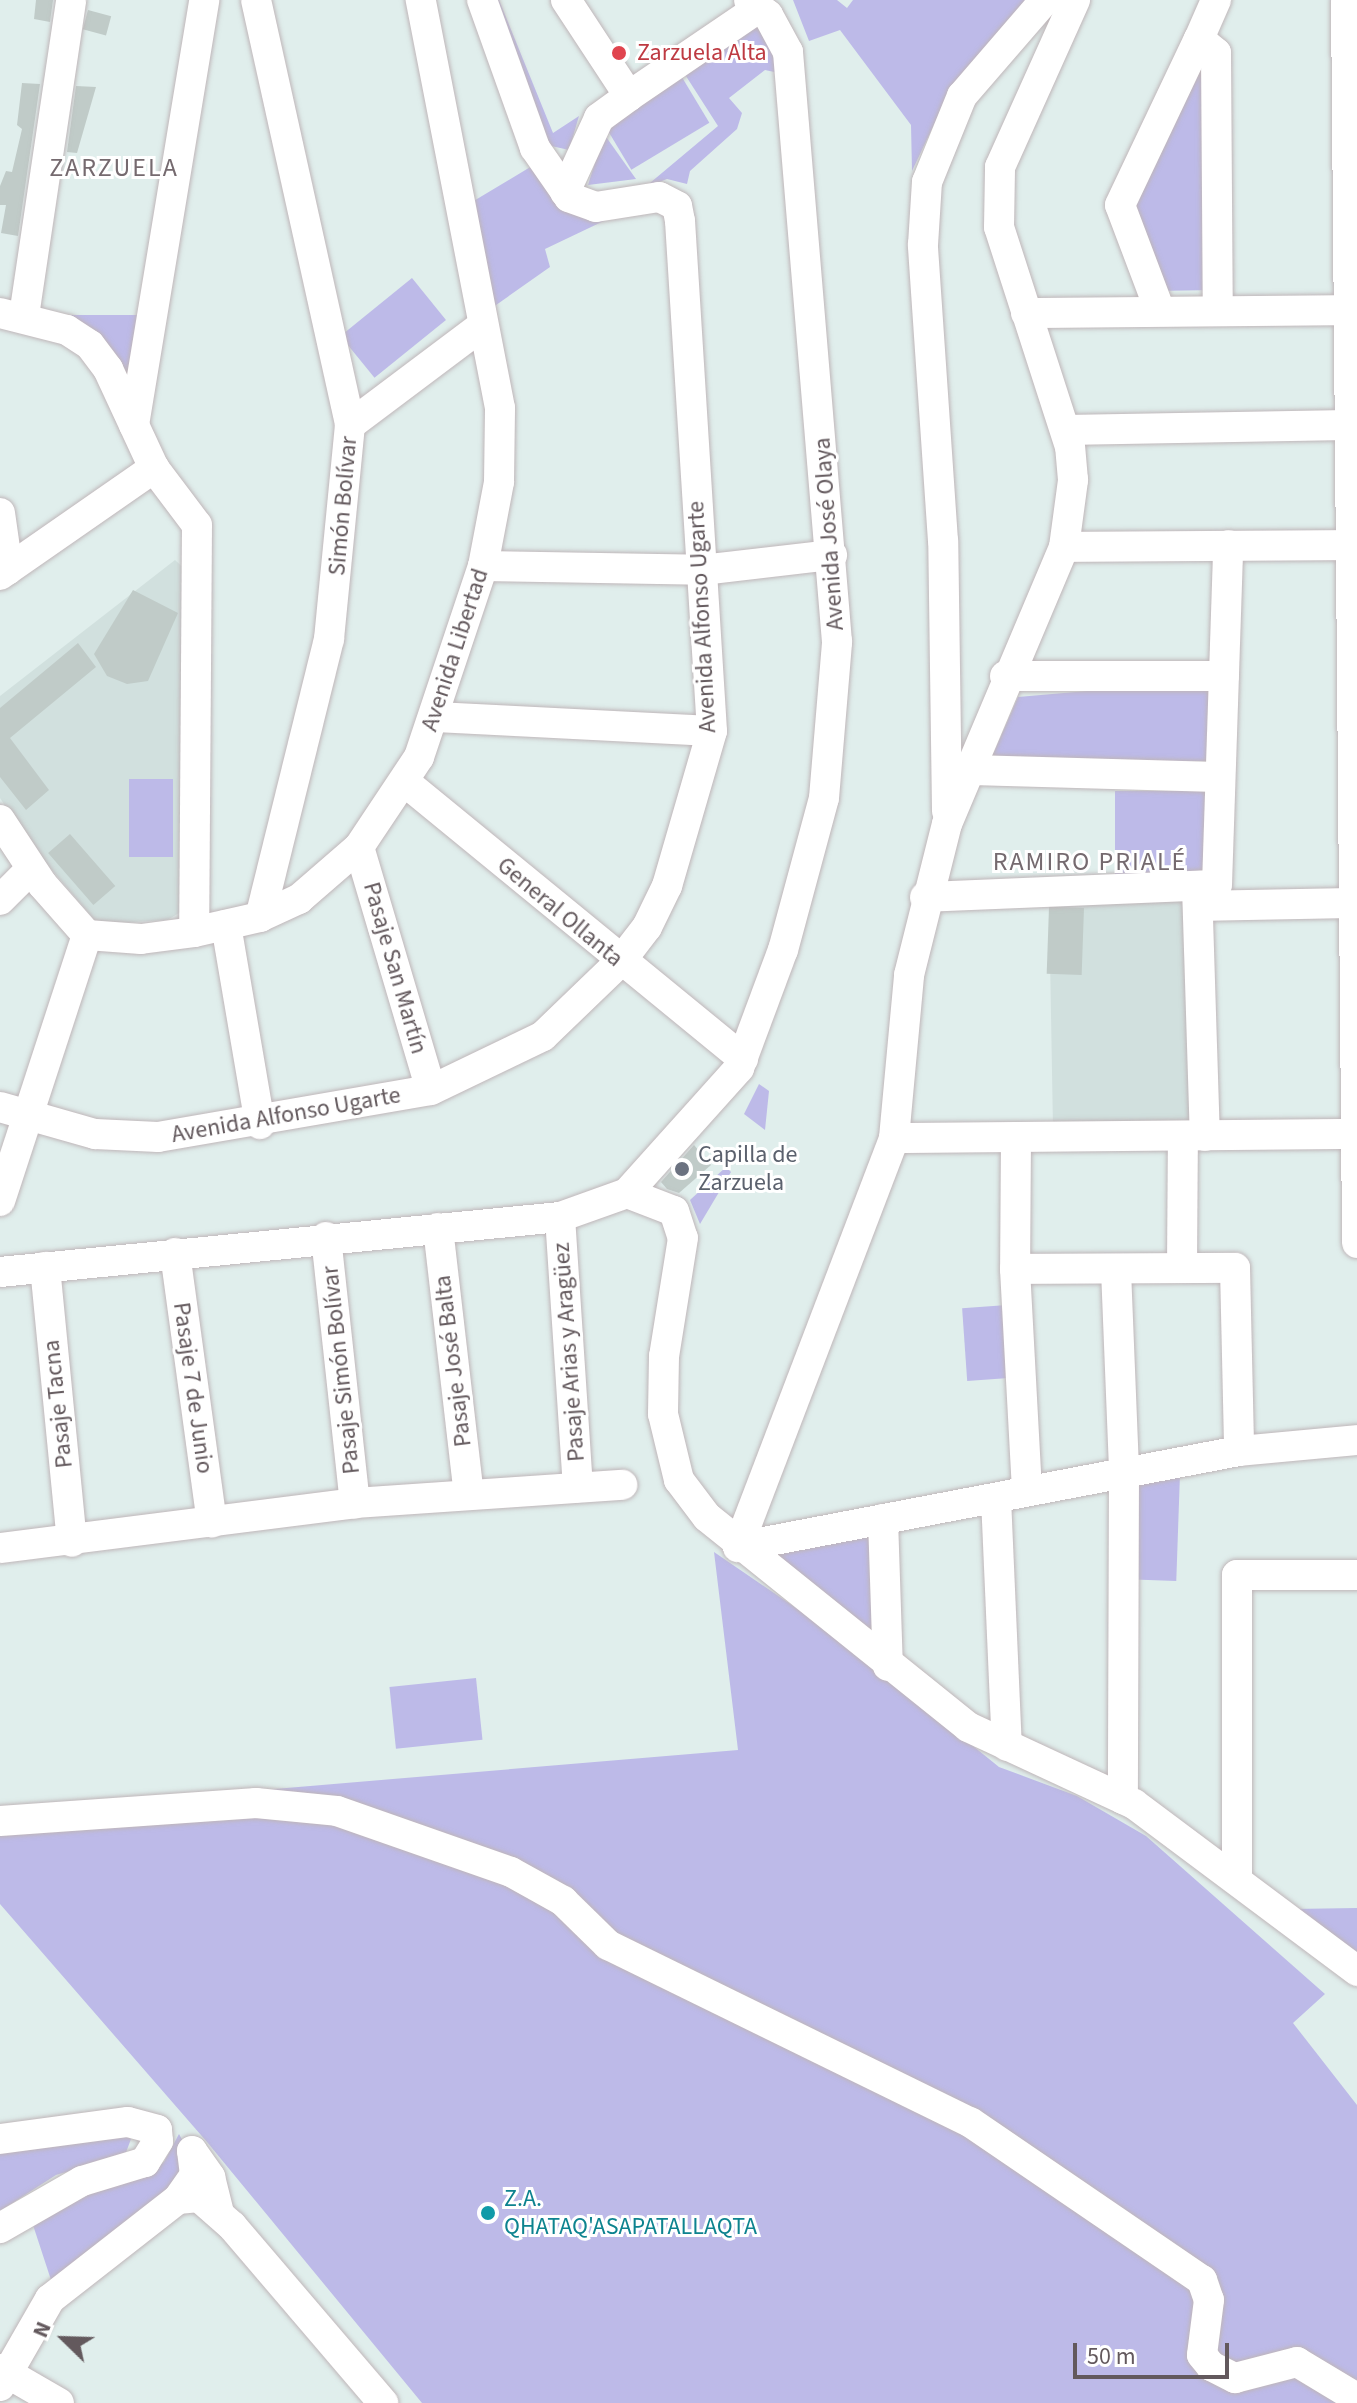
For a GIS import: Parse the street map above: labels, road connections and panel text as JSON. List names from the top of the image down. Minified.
{"streets":{"street":["Simón Bolívar","Avenida José Olaya","Avenida Alfonso Ugarte","Avenida Libertad","General Ollanta","Pasaje San Martín","Pasaje Arias y Aragüez","Pasaje José Balta","Pasaje Simón Bolívar","Pasaje 7 de Junio","Pasaje Tacna"]},"crossings":[["Simón Bolívar","Avenida Libertad"],["Avenida José Olaya","General Ollanta"],["Avenida Alfonso Ugarte","General Ollanta"],["Avenida Alfonso Ugarte","Pasaje San Martín"],["Avenida Libertad","General Ollanta"],["Avenida Libertad","Pasaje San Martín"]],"districts":["ZARZUELA","RAMIRO PRIALÉ"],"places":["Zarzuela Alta","Capilla de Zarzuela","Z.A. QHATAQ'ASAPATALLAQTA"],"scale_bar":"50 m","north":"top left"}
